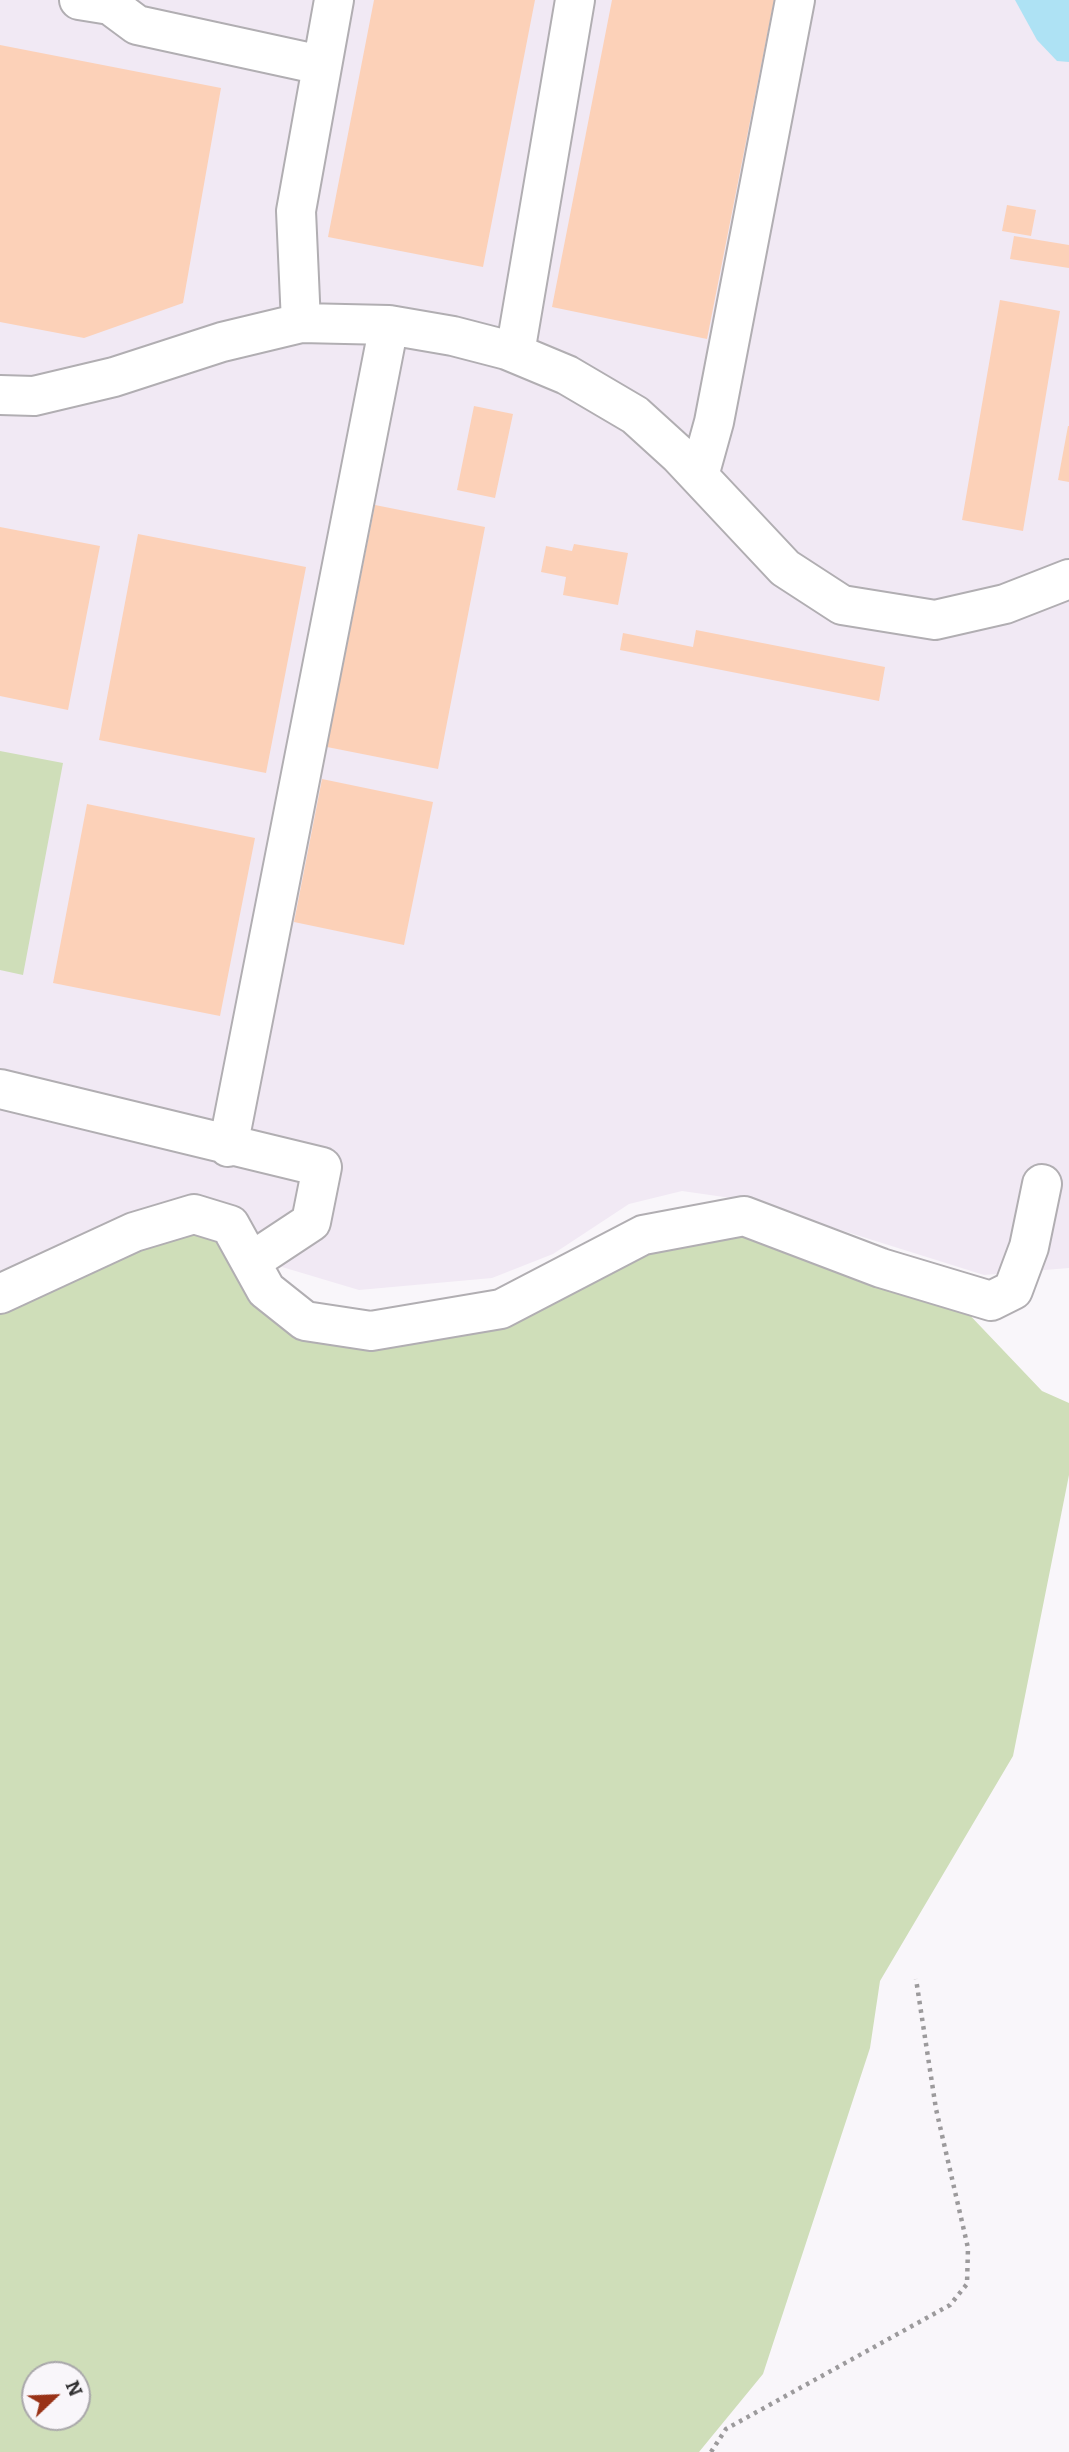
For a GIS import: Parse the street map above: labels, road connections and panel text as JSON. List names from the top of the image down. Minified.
{"north":"top right"}
